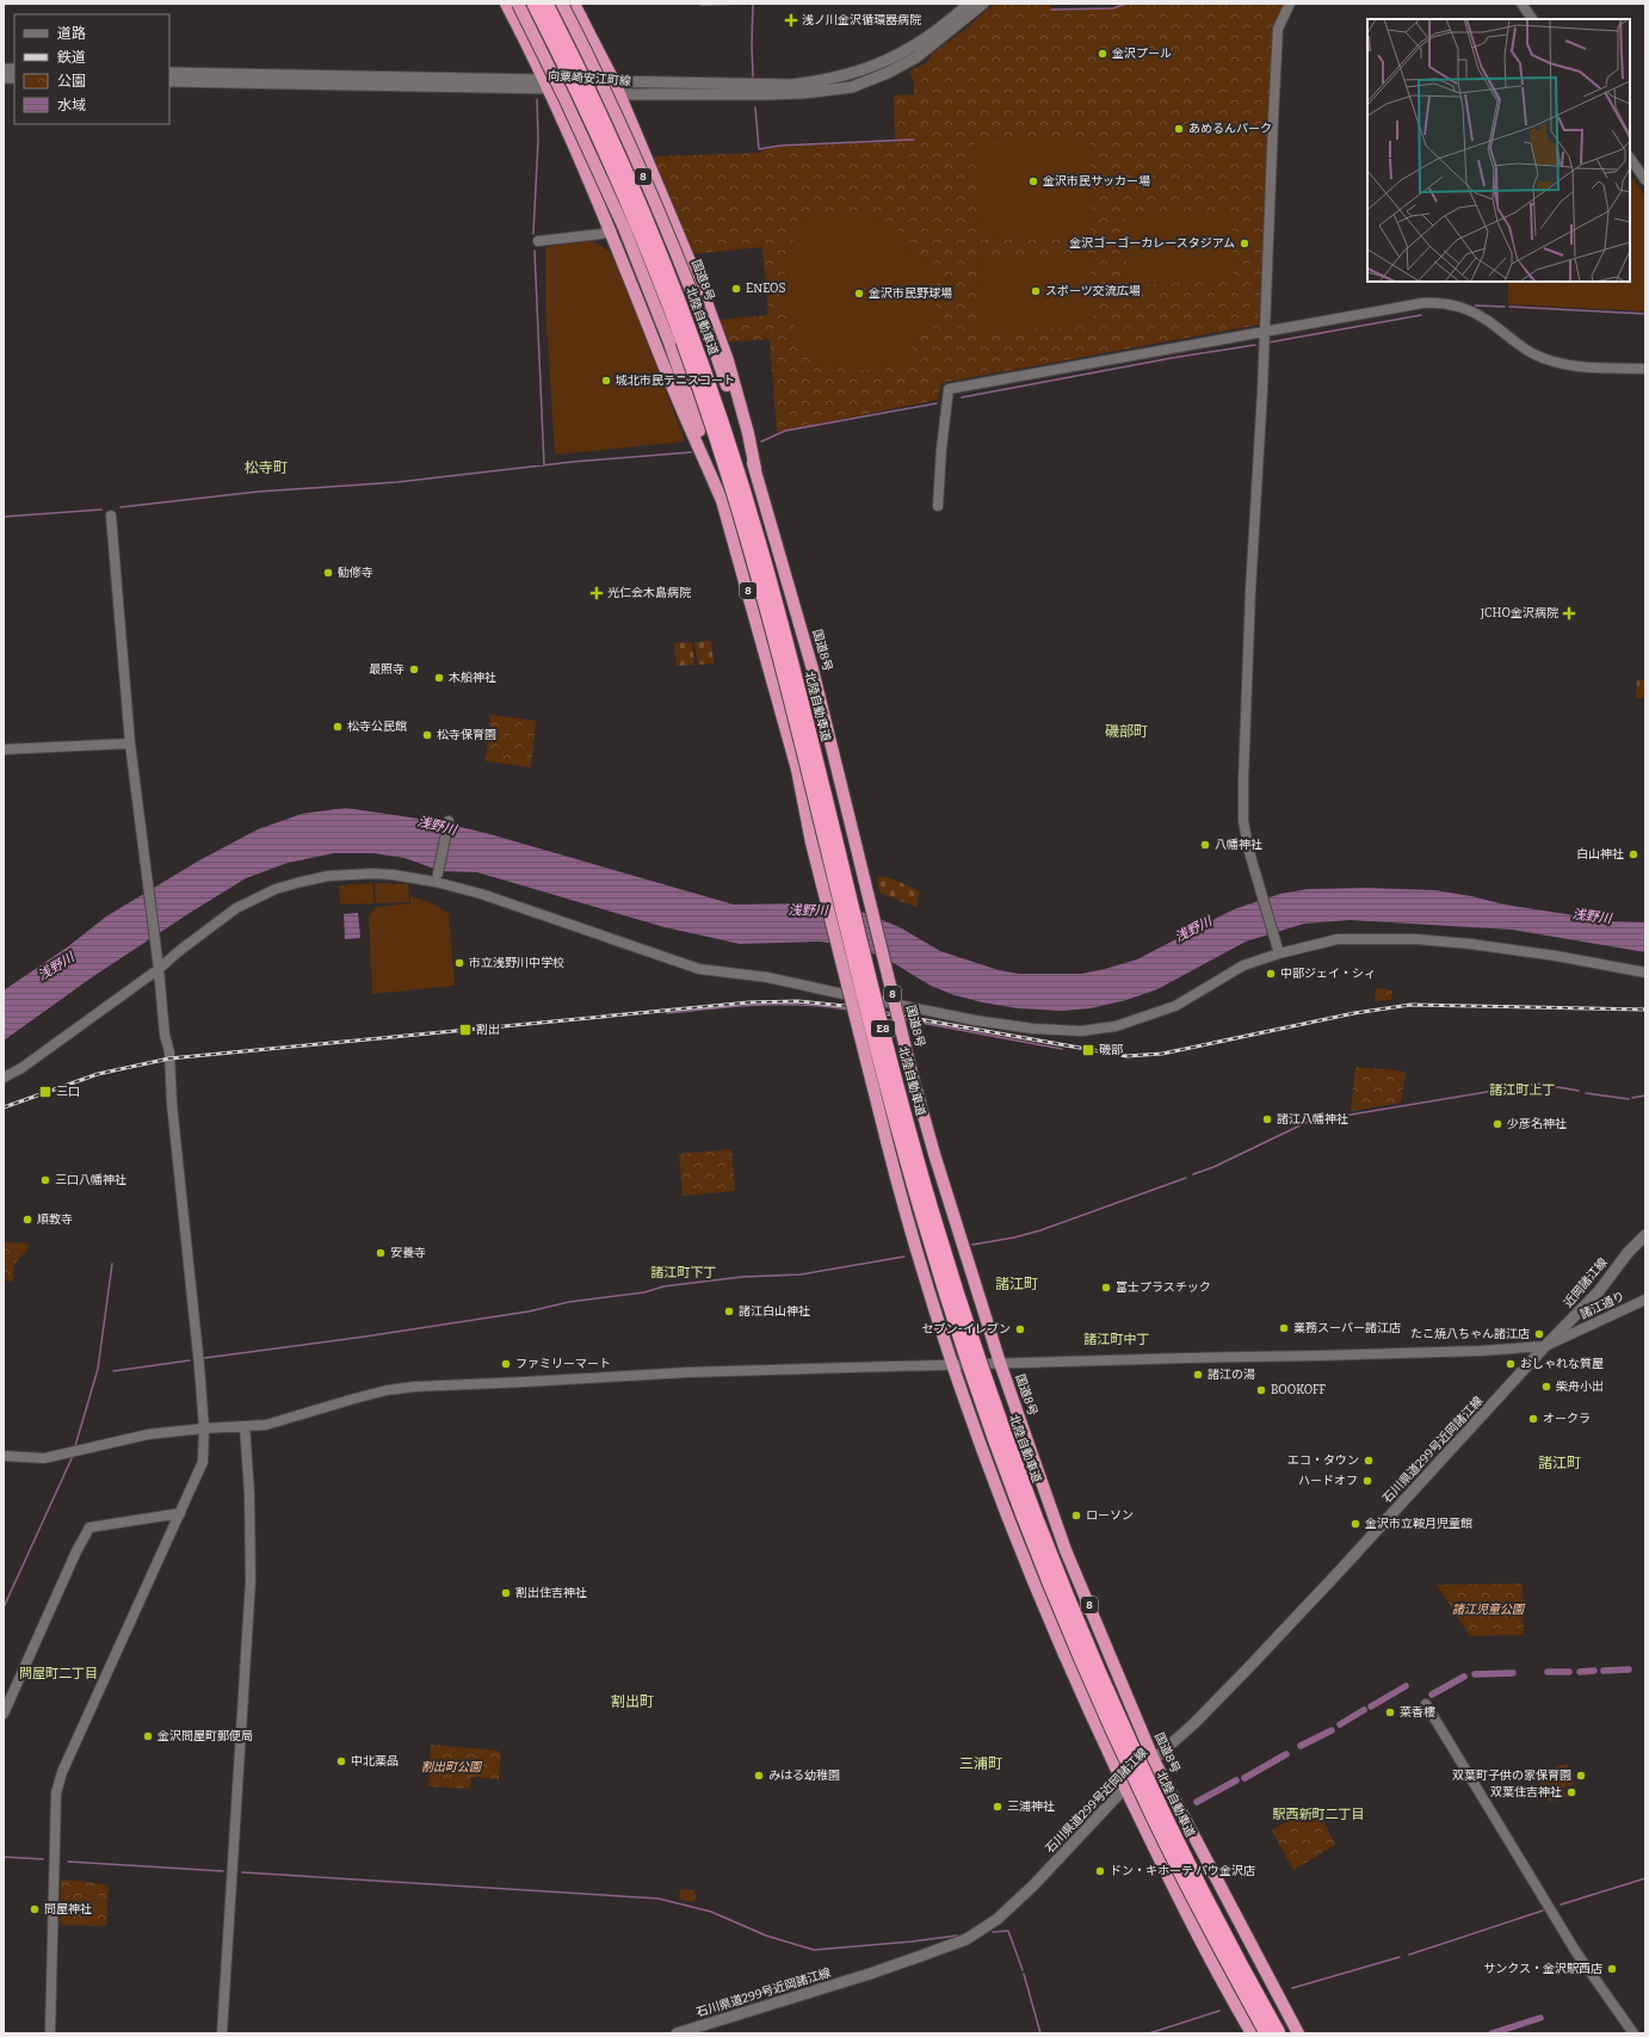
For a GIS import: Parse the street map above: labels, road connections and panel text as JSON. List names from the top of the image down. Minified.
{"streets":{"highway":["8","国道8号","北陸自動車道","E8"],"main road":["向粟崎安江町線","近岡諸江線","石川県道299号近岡諸江線"],"street":["諸江通り"]},"crossings":[["8","石川県道299号近岡諸江線"],["国道8号","石川県道299号近岡諸江線"],["近岡諸江線","諸江通り"],["近岡諸江線","石川県道299号近岡諸江線"],["諸江通り","石川県道299号近岡諸江線"]],"districts":["松寺町","磯部町","諸江町上丁","諸江町下丁","諸江町","諸江町中丁","諸江町","問屋町二丁目","割出町","三浦町","駅西新町二丁目"],"water":["浅野川"],"parks":["諸江児童公園","割出町公園"],"places":{"health":["浅ノ川金沢循環器病院","光仁会木島病院","JCHO金沢病院"],"other":["金沢プール","あめるんパーク","金沢市民サッカー場","金沢ゴーゴーカレースタジアム","ENEOS","スポーツ交流広場","金沢市民野球場","城北市民テニスコート","勧修寺","最照寺","木船神社","松寺公民館","松寺保育園","八幡神社","白山神社","市立浅野川中学校","中部ジェイ・シィ","諸江八幡神社","少彦名神社","三口八幡神社","順教寺","安養寺","富士プラスチック","諸江白山神社","業務スーパー諸江店","セブン-イレブン","たこ焼八ちゃん諸江店","ファミリーマート","おしゃれな質屋","諸江の湯","柴舟小出","BOOKOFF","オークラ","エコ・タウン","ハードオフ","ローソン","金沢市立鞍月児童館","割出住吉神社","菜香樓","金沢問屋町郵便局","中北薬品","みはる幼稚園","双葉町子供の家保育園","双葉住吉神社","三浦神社","ドン・キホーテ パウ金沢店","問屋神社","サンクス・金沢駅西店"],"transit":["割出","磯部","三口"]},"legend":["道路","鉄道","公園","水域"]}
